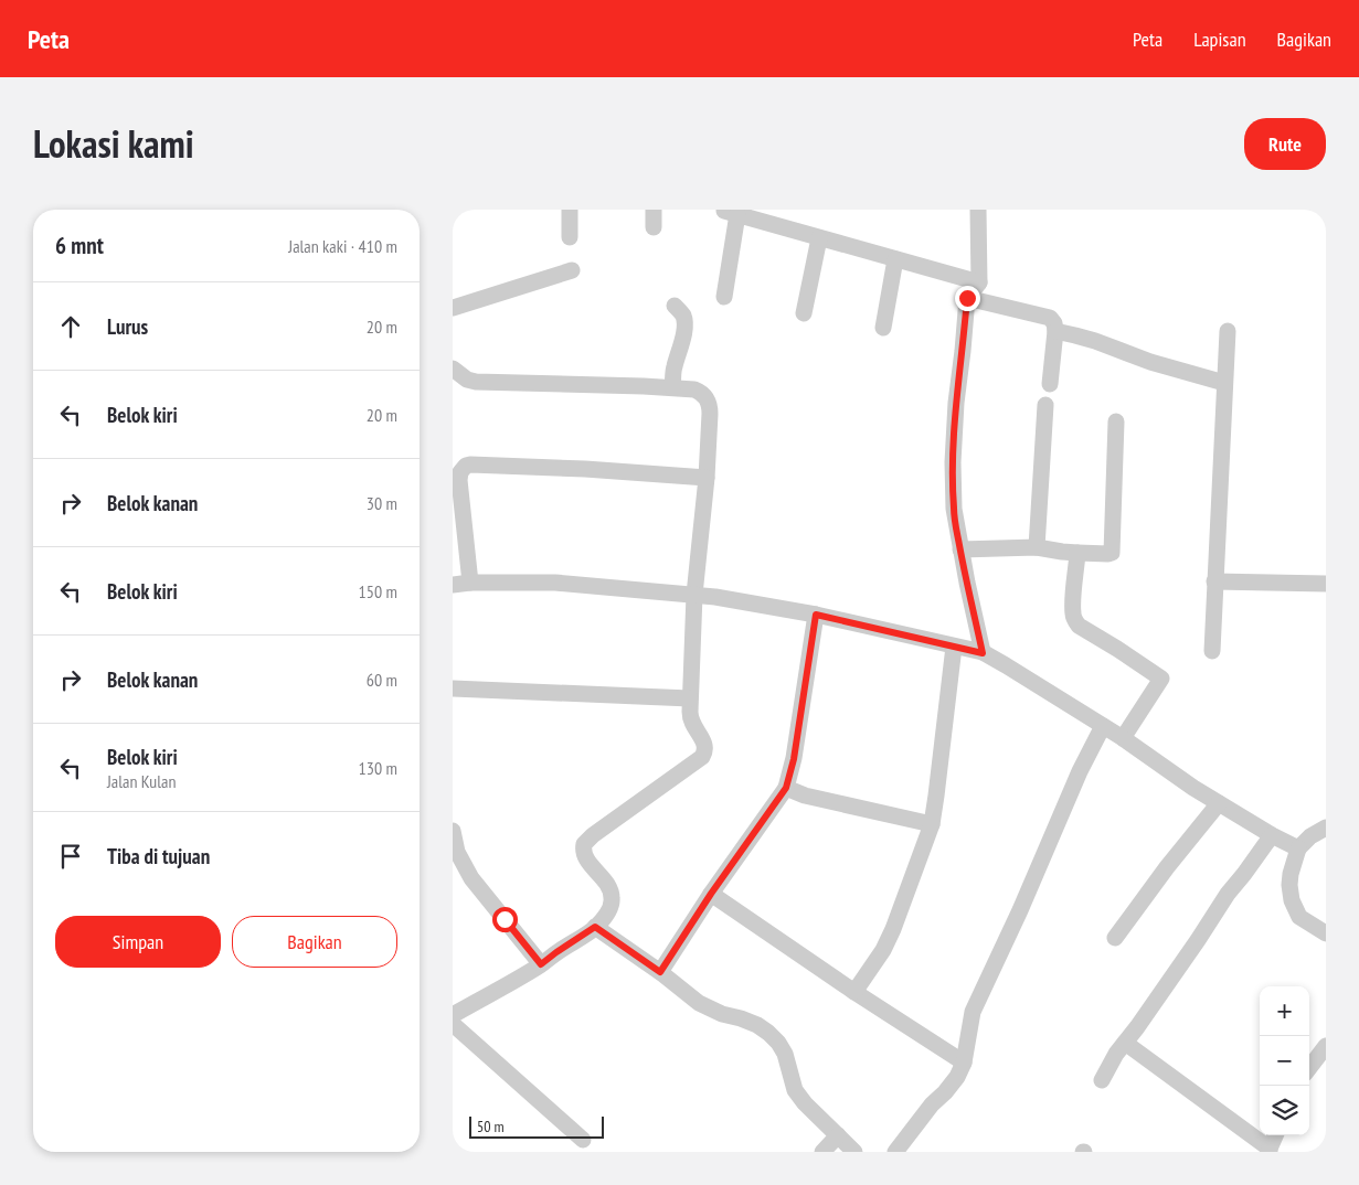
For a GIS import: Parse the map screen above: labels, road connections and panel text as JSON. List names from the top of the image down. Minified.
{"scale_bar":"50 m","page":{"header":"Peta","nav":["Peta","Lapisan","Bagikan"],"title":"Lokasi kami","buttons":["Rute",["Simpan","Bagikan"]],"heading":["6 mnt","Jalan kaki · 410 m"],"list":[["Lurus","20 m"],["Belok kiri","20 m"],["Belok kanan","30 m"],["Belok kiri","150 m"],["Belok kanan","60 m"],["Belok kiri","Jalan Kulan","130 m"],"Tiba di tujuan"],"map_buttons":["+","−"],"scale":"50 m"}}
